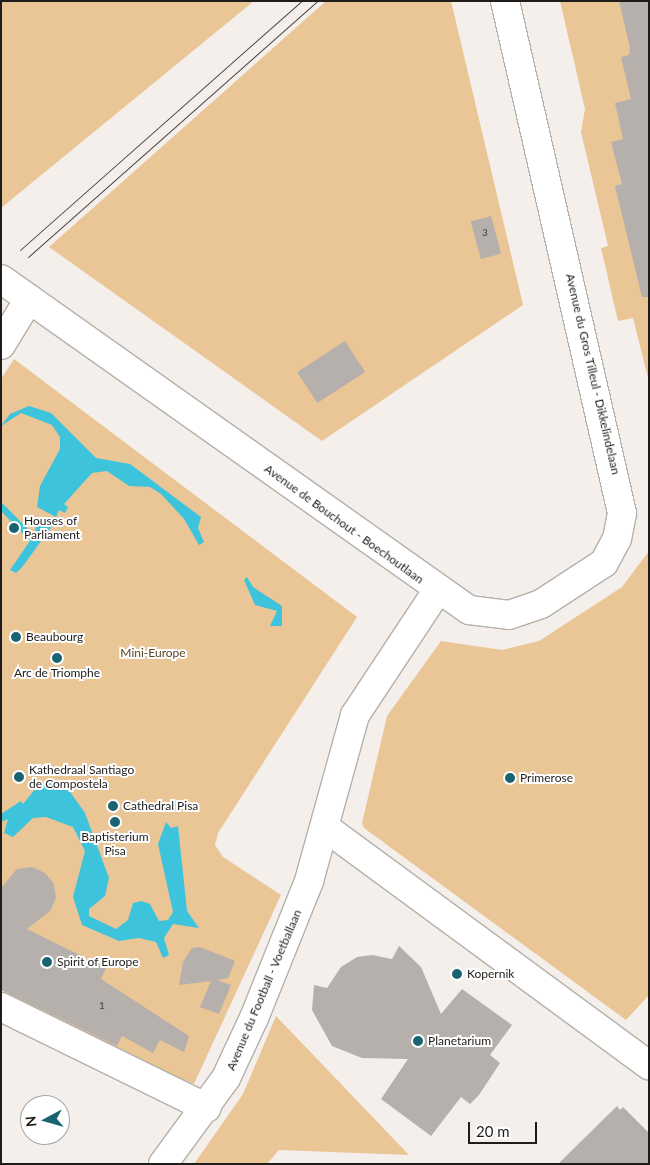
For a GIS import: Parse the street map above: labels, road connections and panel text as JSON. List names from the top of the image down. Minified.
{"streets":{"street":["Avenue du Gros Tilleul - Dikkelindelaan","Avenue de Bouchout - Boechoutlaan","Avenue du Football - Voetballaan"]},"crossings":[["Avenue du Gros Tilleul - Dikkelindelaan","Avenue de Bouchout - Boechoutlaan"],["Avenue de Bouchout - Boechoutlaan","Avenue du Football - Voetballaan"]],"parks":["Mini-Europe"],"places":["Houses of Parliament","Beaubourg","Arc de Triomphe","Kathedraal Santiago de Compostela","Primerose","Cathedral Pisa","Baptisterium Pisa","Spirit of Europe","Kopernik","Planetarium"],"house_numbers":["3","1"],"scale_bar":"20 m","north":"left"}
